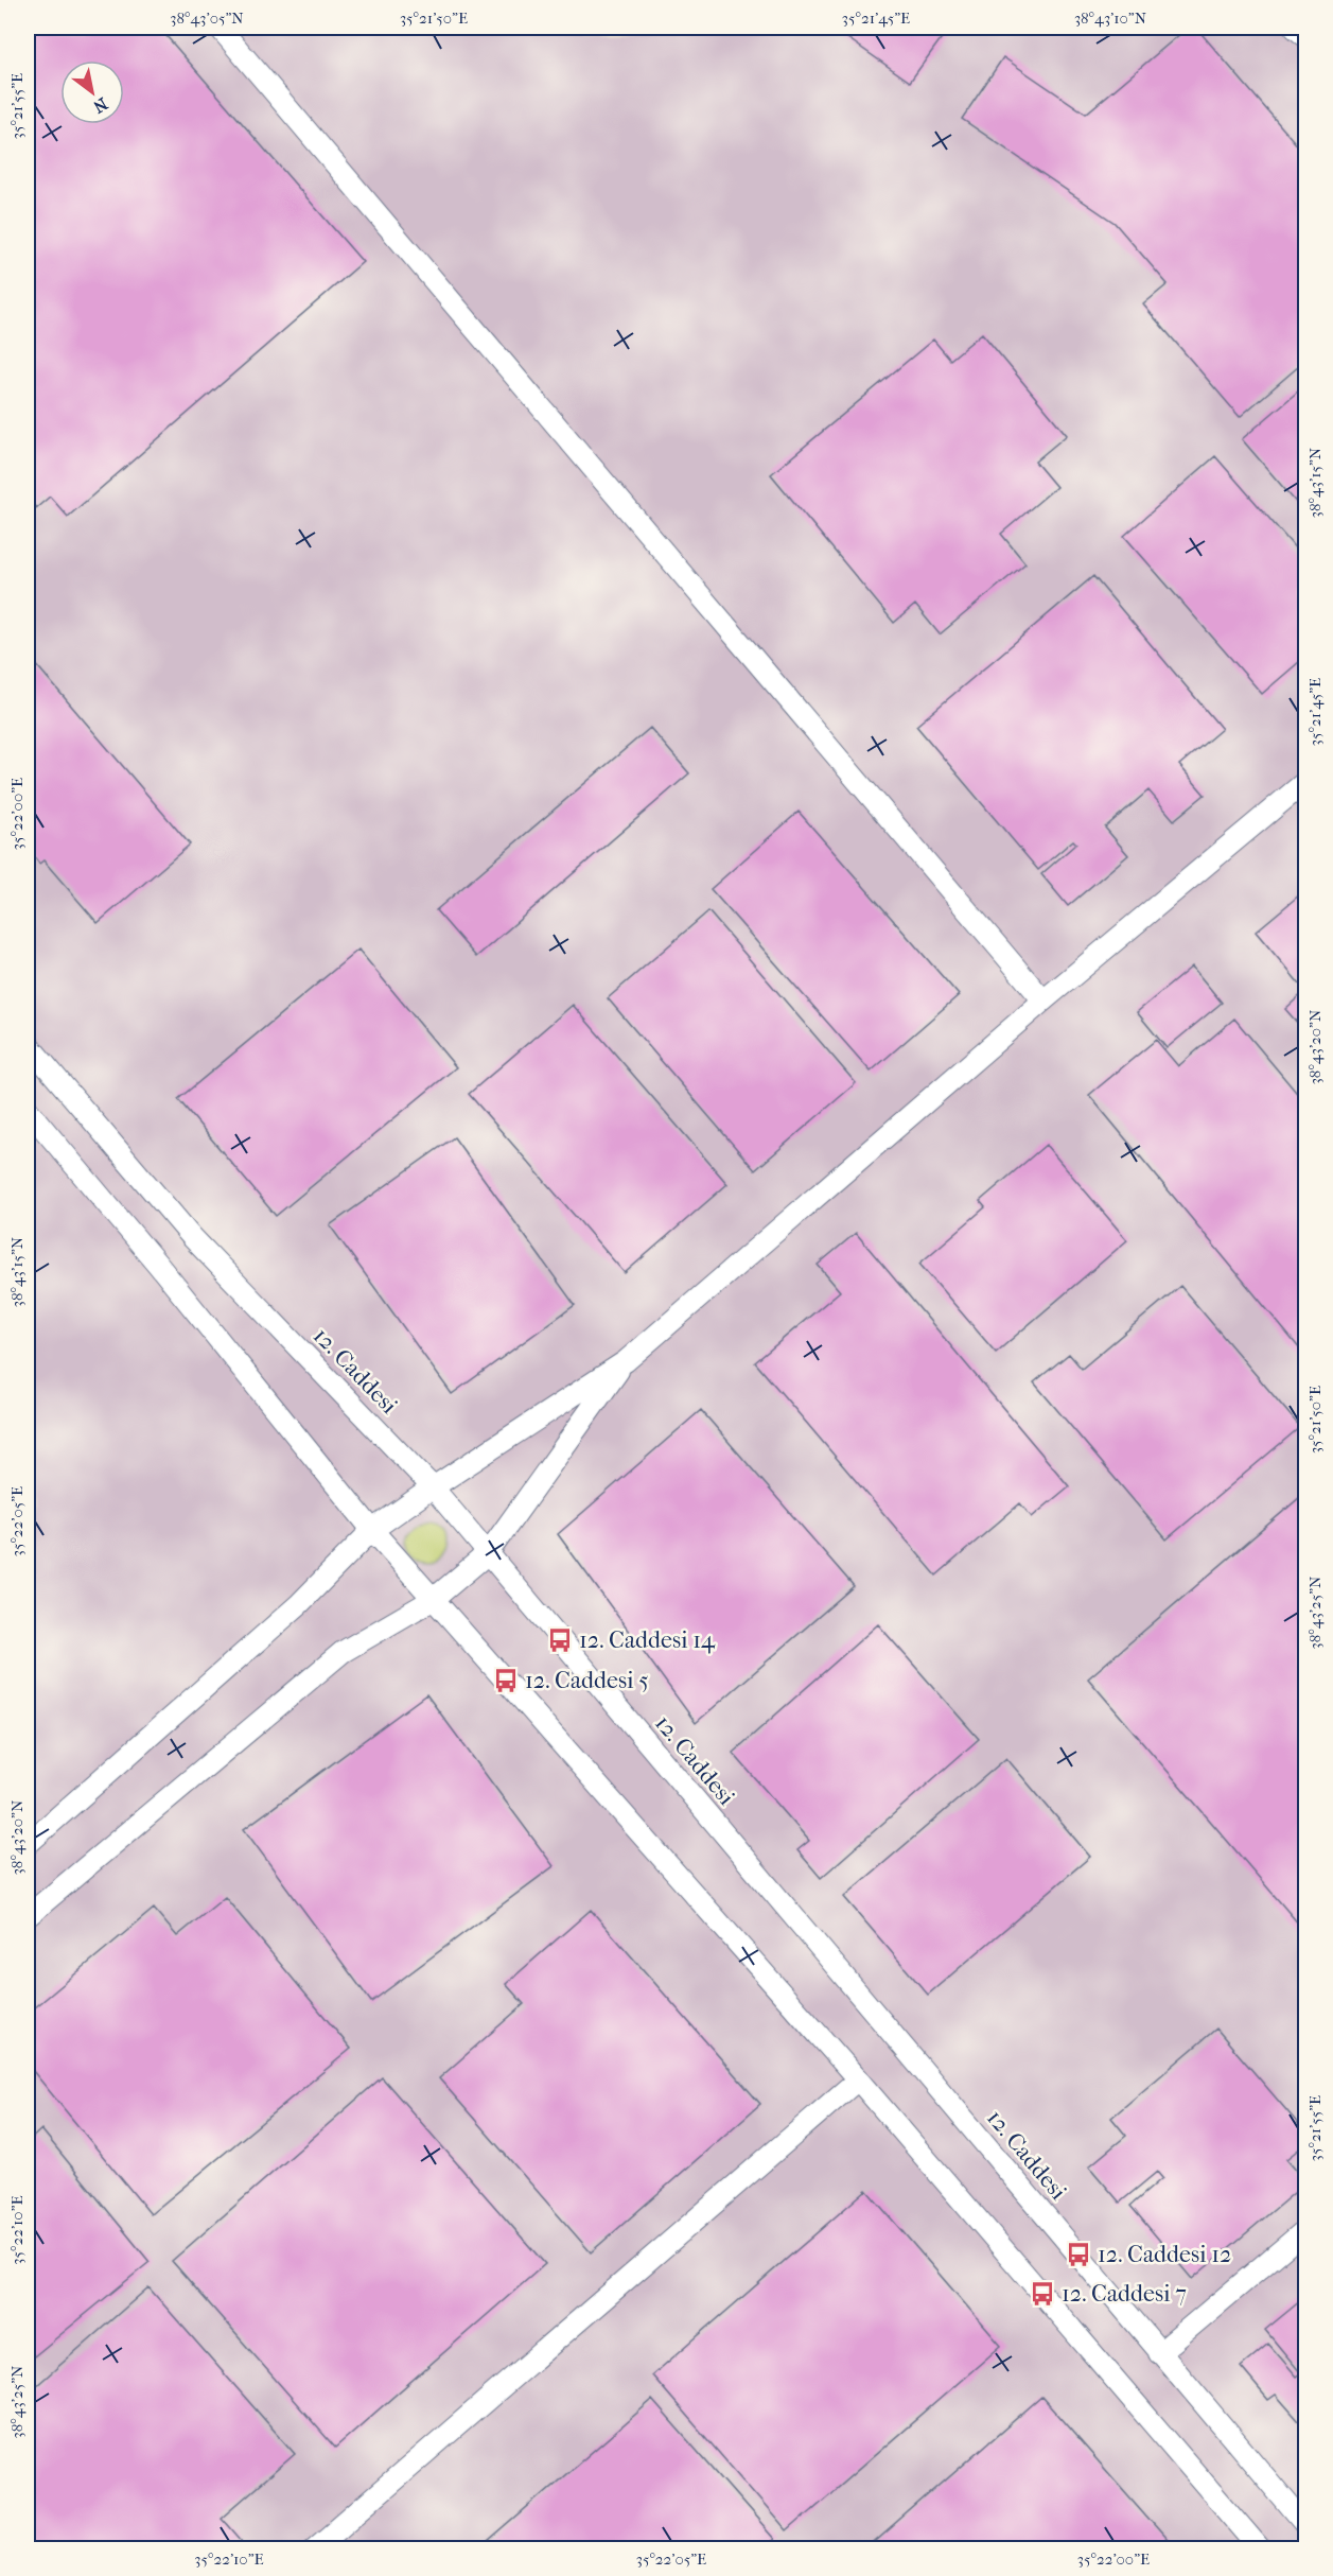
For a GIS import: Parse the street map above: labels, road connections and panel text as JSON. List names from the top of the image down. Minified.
{"streets":{"street":["12. Caddesi"]},"places":{"bus stop":["12. Caddesi 14","12. Caddesi 5","12. Caddesi 12","12. Caddesi 7"]},"north":"bottom right","coordinates":["38°43'05\"N","35°21'50\"E","35°21'45\"E","38°43'10\"N","35°21'55\"E","38°43'15\"N","35°22'00\"E","38°43'20\"N","35°22'05\"E","38°43'25\"N","35°22'10\"E"]}
